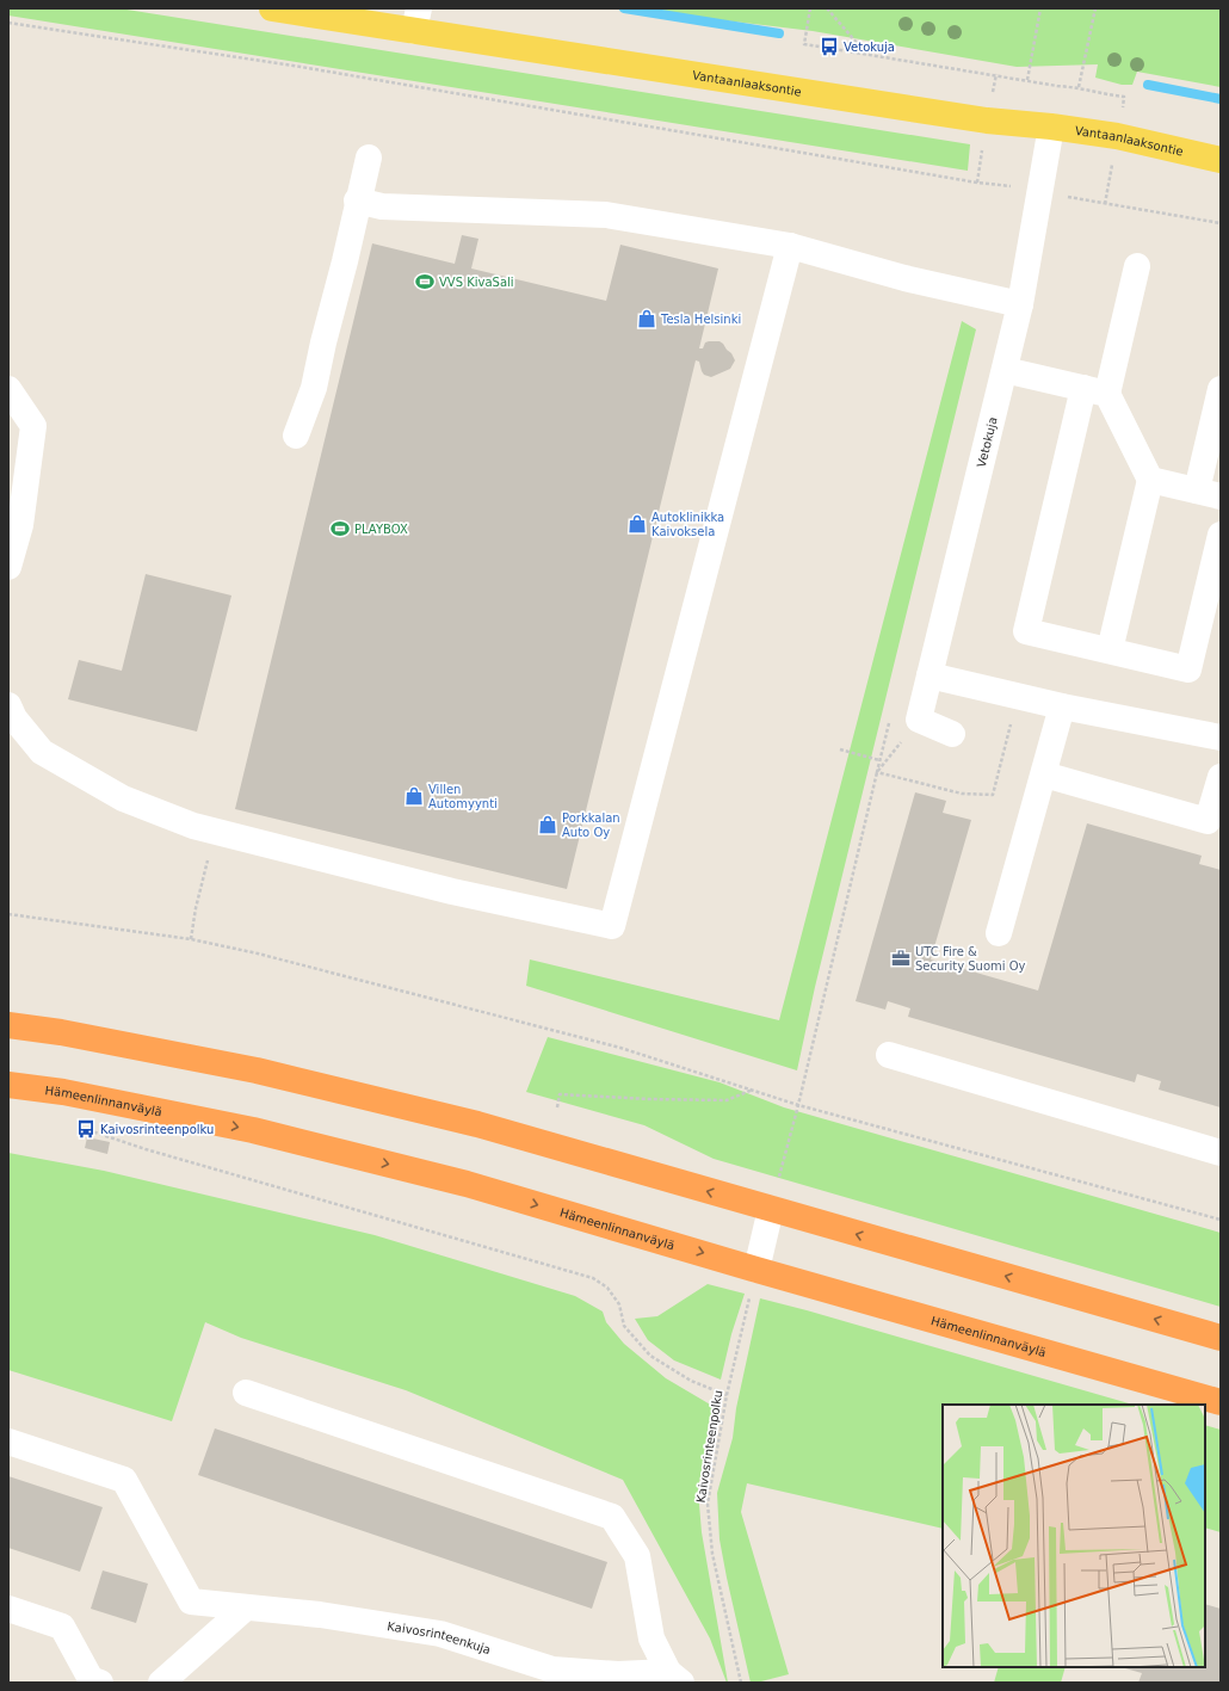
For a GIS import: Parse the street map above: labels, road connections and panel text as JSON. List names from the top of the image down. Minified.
{"streets":{"highway":["Hämeenlinnanväylä"],"main road":["Vantaanlaaksontie"],"street":["Vetokuja","Kaivosrinteenkuja"],"path":["Kaivosrinteenpolku"]},"crossings":[["Vantaanlaaksontie","Vetokuja"]],"places":{"bus stop":["Vetokuja","Kaivosrinteenpolku"],"sports":["VVS KivaSali","PLAYBOX"],"shop":["Tesla Helsinki","Autoklinikka Kaivoksela","Villen Automyynti","Porkkalan Auto Oy"],"office":["UTC Fire & Security Suomi Oy"]}}
